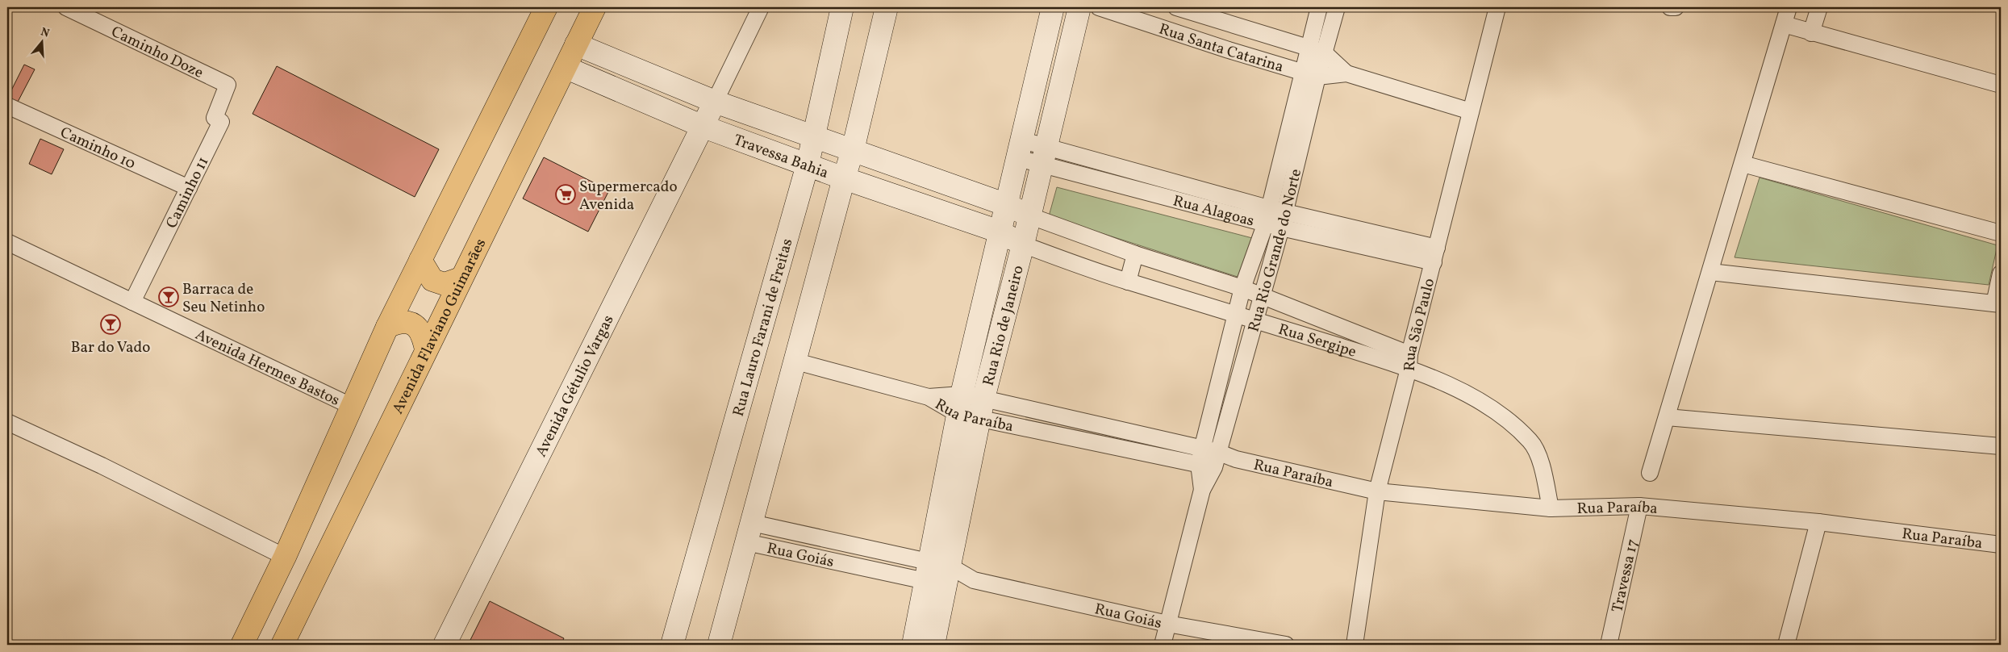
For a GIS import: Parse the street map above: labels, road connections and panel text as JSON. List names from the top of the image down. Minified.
{"streets":{"main road":["Avenida Flaviano Guimarães"],"street":["Rua Santa Catarina","Caminho Doze","Caminho 10","Travessa Bahia","Caminho 11","Rua Alagoas","Rua Rio Grande do Norte","Rua São Paulo","Rua Rio de Janeiro","Rua Lauro Farani de Freitas","Rua Sergipe","Avenida Hermes Bastos","Avenida Gétulio Vargas","Rua Paraíba","Rua Goiás","Travessa 17"]},"crossings":[["Rua Santa Catarina","Rua Rio Grande do Norte"],["Rua Santa Catarina","Rua São Paulo"],["Caminho Doze","Caminho 11"],["Caminho 10","Caminho 11"],["Travessa Bahia","Rua Rio de Janeiro"],["Travessa Bahia","Avenida Flaviano Guimarães"],["Travessa Bahia","Rua Lauro Farani de Freitas"],["Travessa Bahia","Rua Sergipe"],["Travessa Bahia","Avenida Gétulio Vargas"],["Caminho 11","Avenida Hermes Bastos"],["Rua Alagoas","Rua Rio Grande do Norte"],["Rua Alagoas","Rua São Paulo"],["Rua Alagoas","Rua Rio de Janeiro"],["Rua Rio Grande do Norte","Rua Sergipe"],["Rua Rio Grande do Norte","Rua Paraíba"],["Rua Rio Grande do Norte","Rua Goiás"],["Rua São Paulo","Rua Sergipe"],["Rua São Paulo","Rua Paraíba"],["Rua Rio de Janeiro","Rua Sergipe"],["Rua Rio de Janeiro","Rua Paraíba"],["Rua Rio de Janeiro","Rua Goiás"],["Rua Sergipe","Rua Paraíba"],["Rua Paraíba","Travessa 17"]],"places":{"supermarket":["Supermercado Avenida"],"bar":["Barraca de Seu Netinho","Bar do Vado"]},"north":"top"}
